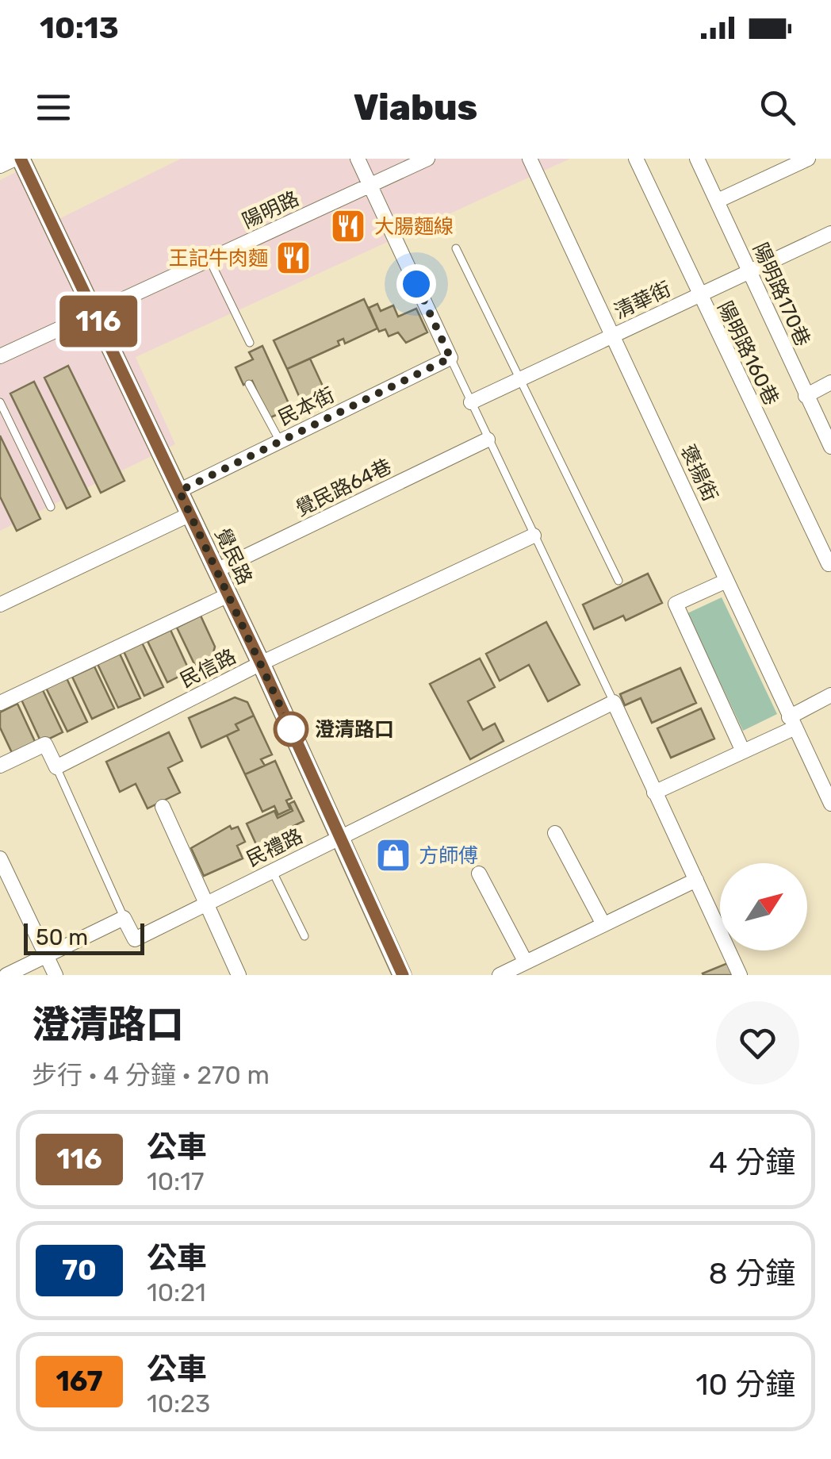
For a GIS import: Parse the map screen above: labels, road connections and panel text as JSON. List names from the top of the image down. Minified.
{"streets":{"street":["陽明路","陽明路170巷","清華街","陽明路160巷","民本街","褒揚街","覺民路64巷","覺民路","民信路","民禮路"]},"crossings":[["陽明路","覺民路"],["陽明路170巷","清華街"],["清華街","陽明路160巷"],["清華街","褒揚街"],["民本街","覺民路"],["覺民路64巷","覺民路"],["覺民路","民信路"],["覺民路","民禮路"]],"places":{"restaurant":["大腸麵線","王記牛肉麵"],"other":["澄清路口"],"shop":["方師傅"]},"lines":["bus line 116"],"scale_bar":"50 m","north":"top right","page":{"status":"10:13","header":"Viabus","on_map":"116","scale":"50 m","heading":["澄清路口","步行 · 4 分鐘 · 270 m"],"list":[{"mark":"116","name":"公車","note":"10:17","value":"4 分鐘"},{"mark":"70","name":"公車","note":"10:21","value":"8 分鐘"},{"mark":"167","name":"公車","note":"10:23","value":"10 分鐘"}]}}
